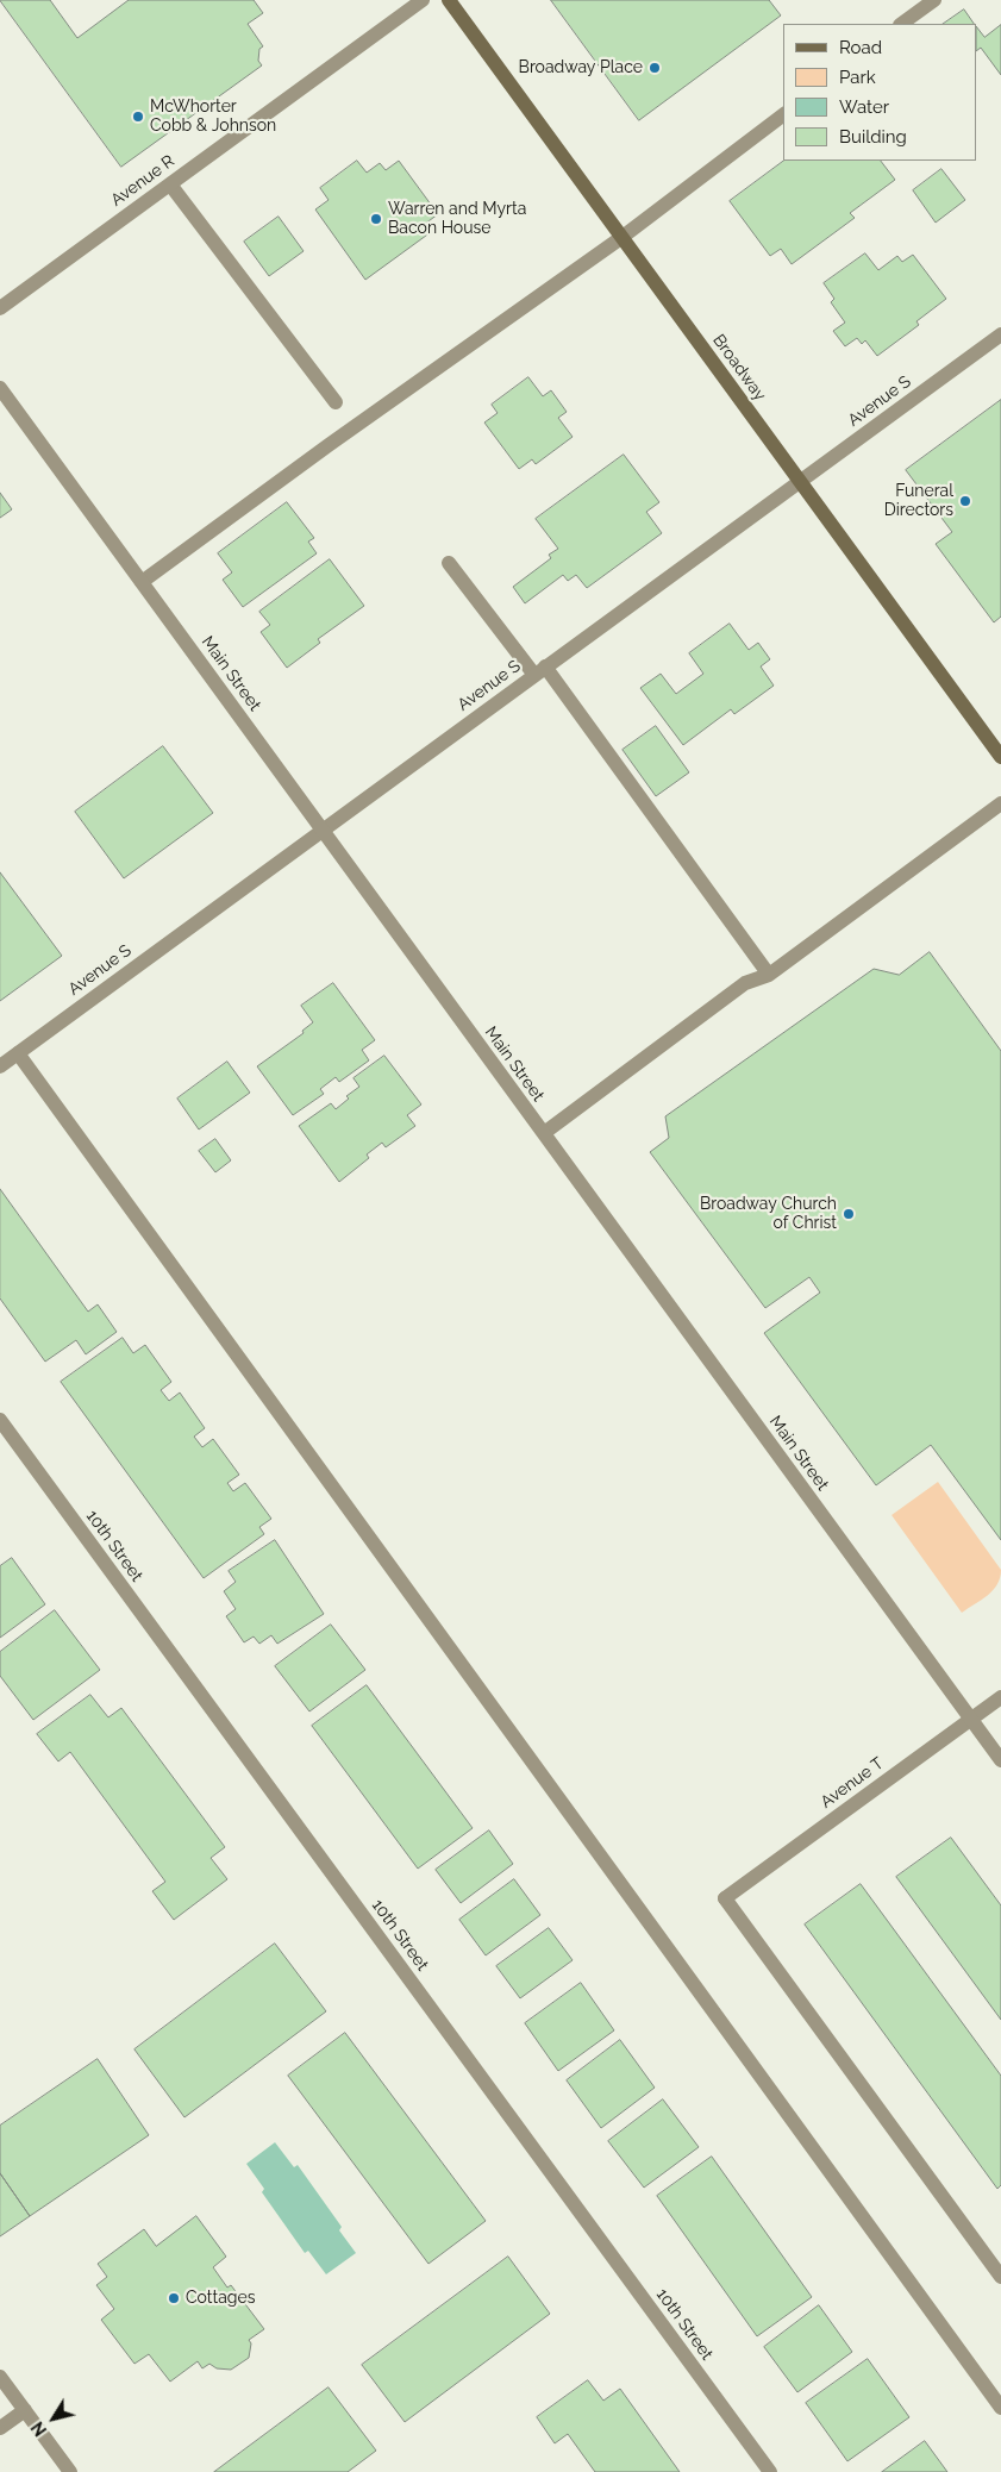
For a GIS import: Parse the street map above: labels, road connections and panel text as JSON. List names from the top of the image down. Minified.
{"streets":{"main road":["Broadway"],"street":["Avenue R","Avenue S","Main Street","10th Street","Avenue T"]},"crossings":[["Broadway","Avenue S"],["Avenue S","Main Street"],["Main Street","Avenue T"]],"places":["Broadway Place","McWhorter Cobb & Johnson","Warren and Myrta Bacon House","Funeral Directors","Broadway Church of Christ","Cottages"],"legend":["Road","Park","Water","Building"],"north":"bottom left"}
